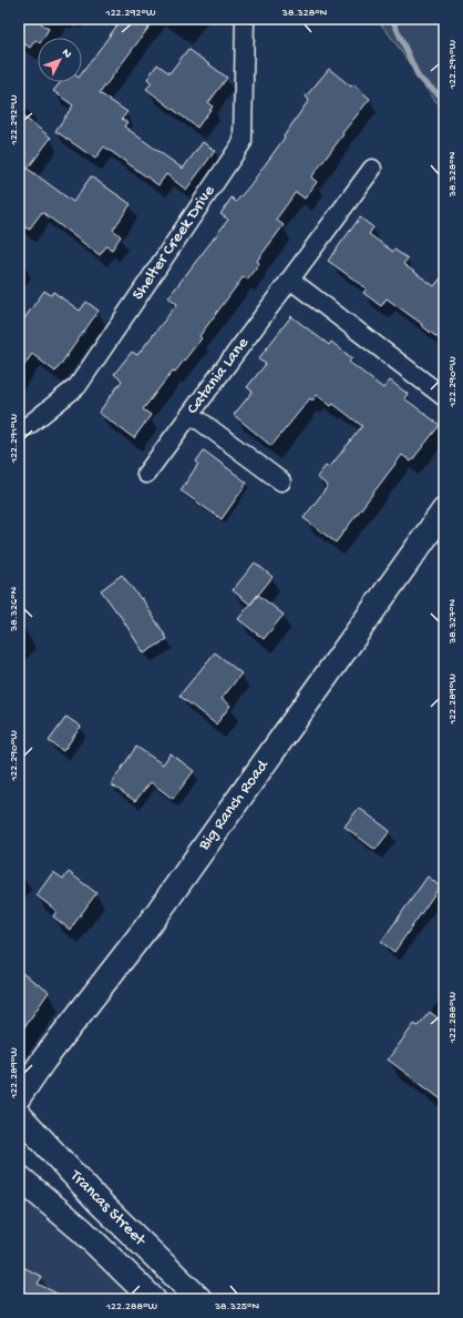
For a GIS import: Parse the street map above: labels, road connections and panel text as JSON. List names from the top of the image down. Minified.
{"streets":{"street":["Shelter Creek Drive","Catania Lane","Big Ranch Road","Trancas Street"]},"north":"top right","coordinates":["122.292°W","38.328°N","122.291°W","122.290°W","38.326°N","38.327°N","122.289°W","122.288°W","38.325°N"]}
